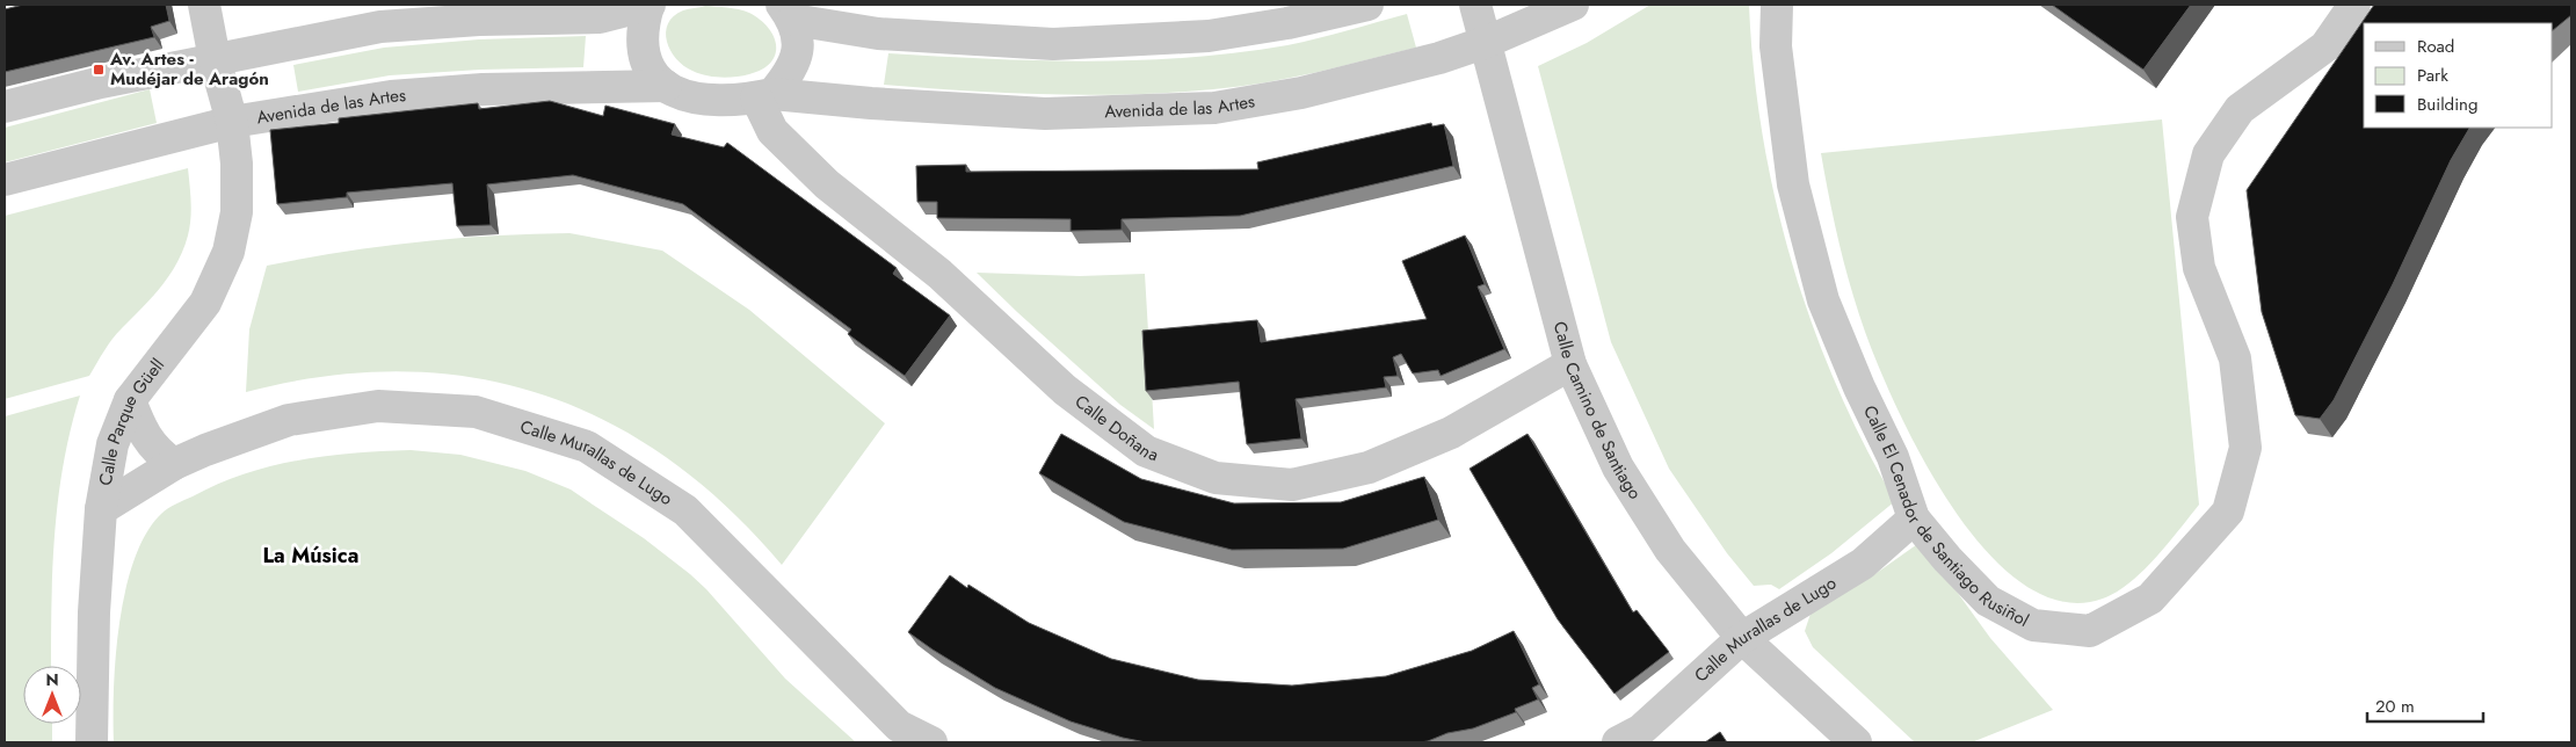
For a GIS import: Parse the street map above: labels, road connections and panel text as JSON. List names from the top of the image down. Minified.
{"streets":{"street":["Avenida de las Artes","Calle Camino de Santiago","Calle Parque Güell","Calle Doñana","Calle Murallas de Lugo","Calle El Cenador de Santiago Rusiñol"]},"crossings":[["Avenida de las Artes","Calle Camino de Santiago"],["Avenida de las Artes","Calle Parque Güell"],["Avenida de las Artes","Calle Doñana"],["Calle Camino de Santiago","Calle Doñana"],["Calle Camino de Santiago","Calle Murallas de Lugo"],["Calle Parque Güell","Calle Murallas de Lugo"],["Calle Murallas de Lugo","Calle El Cenador de Santiago Rusiñol"]],"districts":["La Música"],"places":{"transit":["Av. Artes - Mudéjar de Aragón"]},"legend":["Road","Park","Building"],"scale_bar":"20 m","north":"top"}
